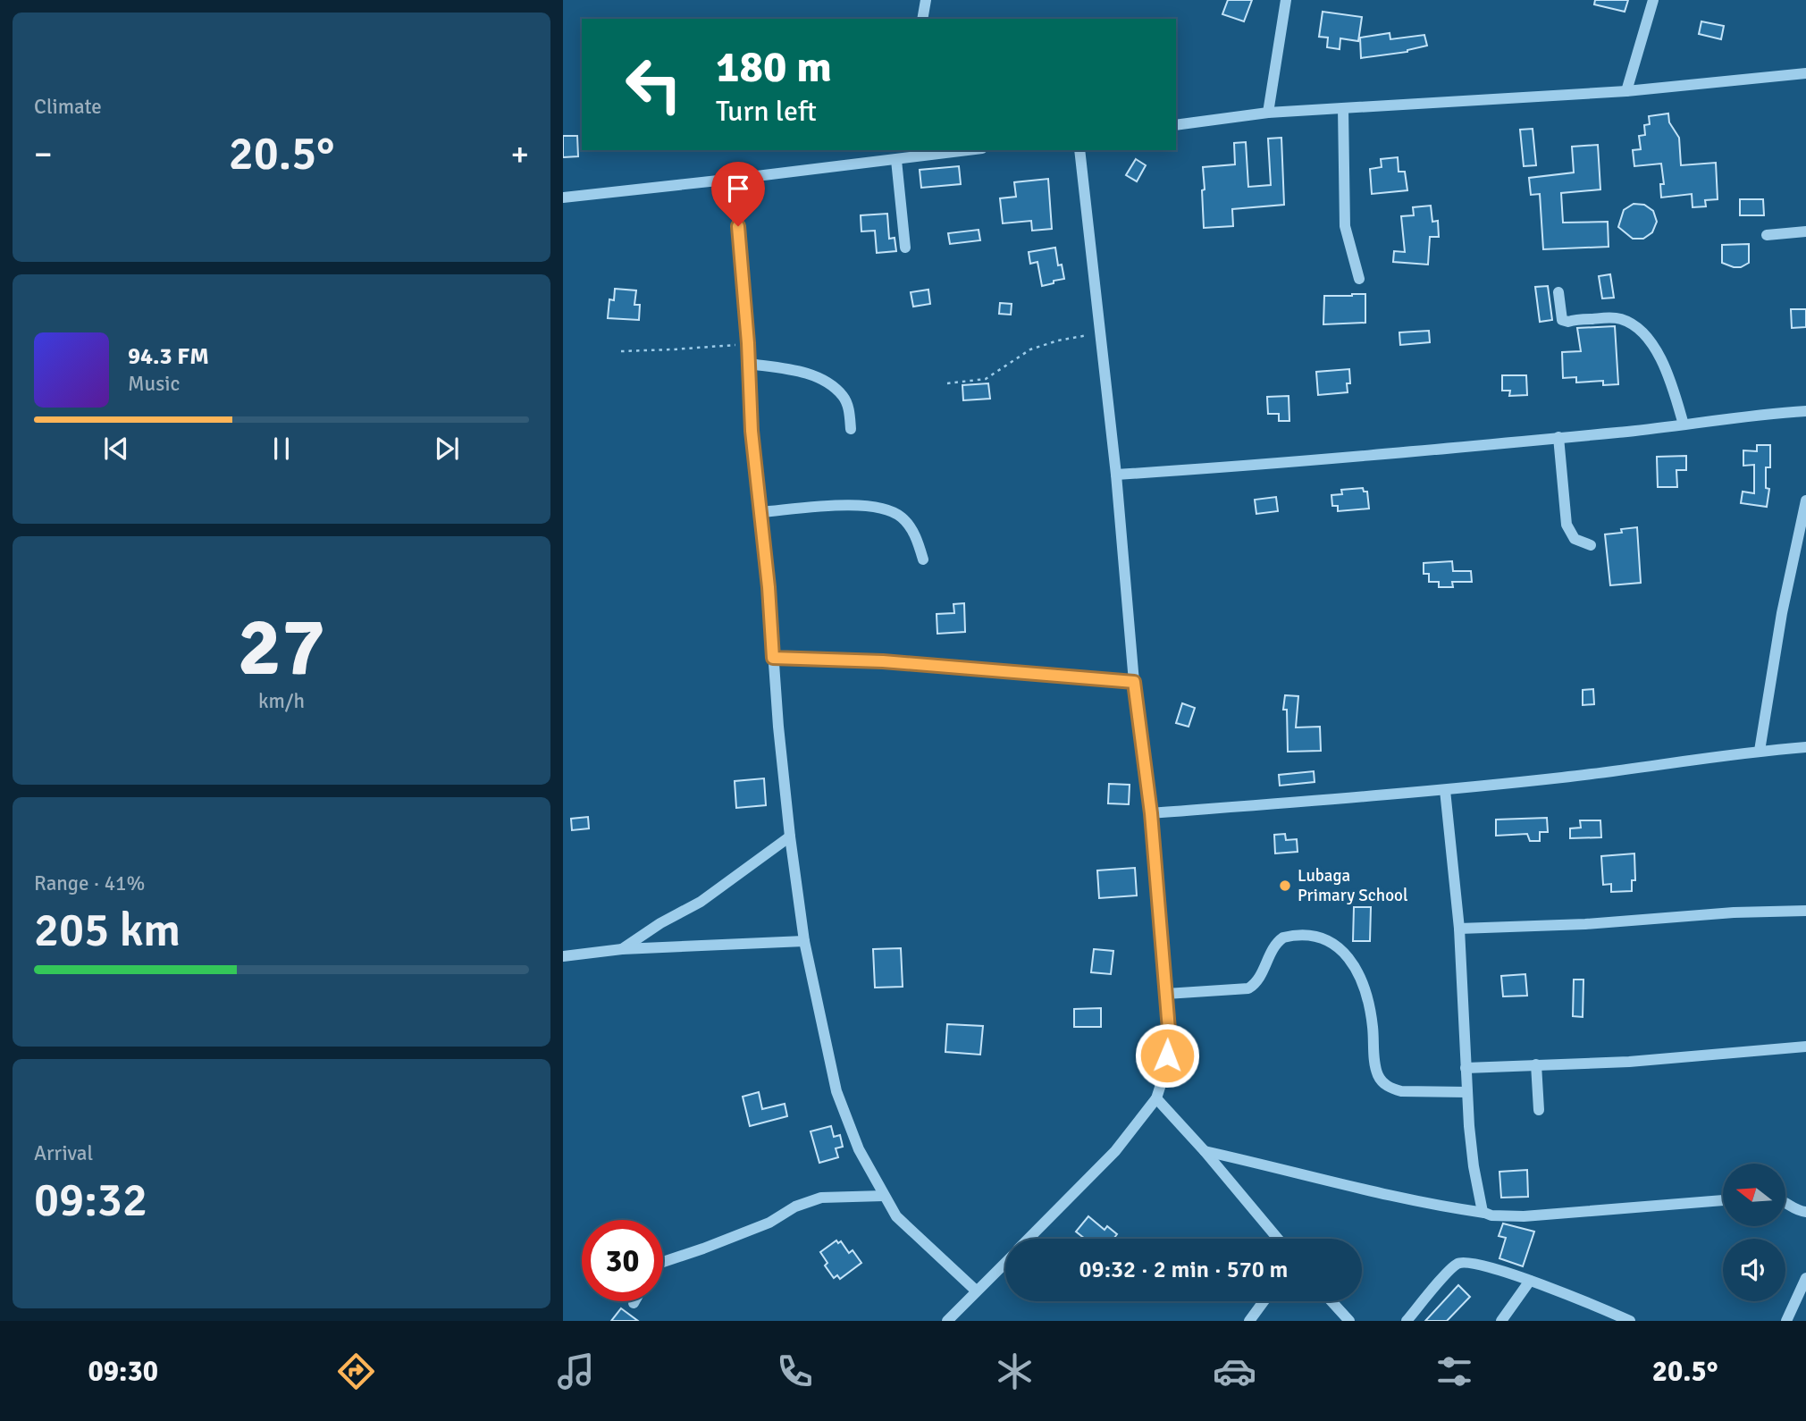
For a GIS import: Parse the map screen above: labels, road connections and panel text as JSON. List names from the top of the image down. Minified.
{"places":["Lubaga Primary School"],"north":"left","page":{"tile":["Climate",["27","km/h"],["Range · 41%","205 km"],["Arrival","09:32"]],"turn":["180 m","Turn left"],"heat":["−","20.5°","+"],"song":["94.3 FM","Music"],"limit":"30","trip":"09:32 · 2 min · 570 m","tabs":["09:30","20.5°"]}}
